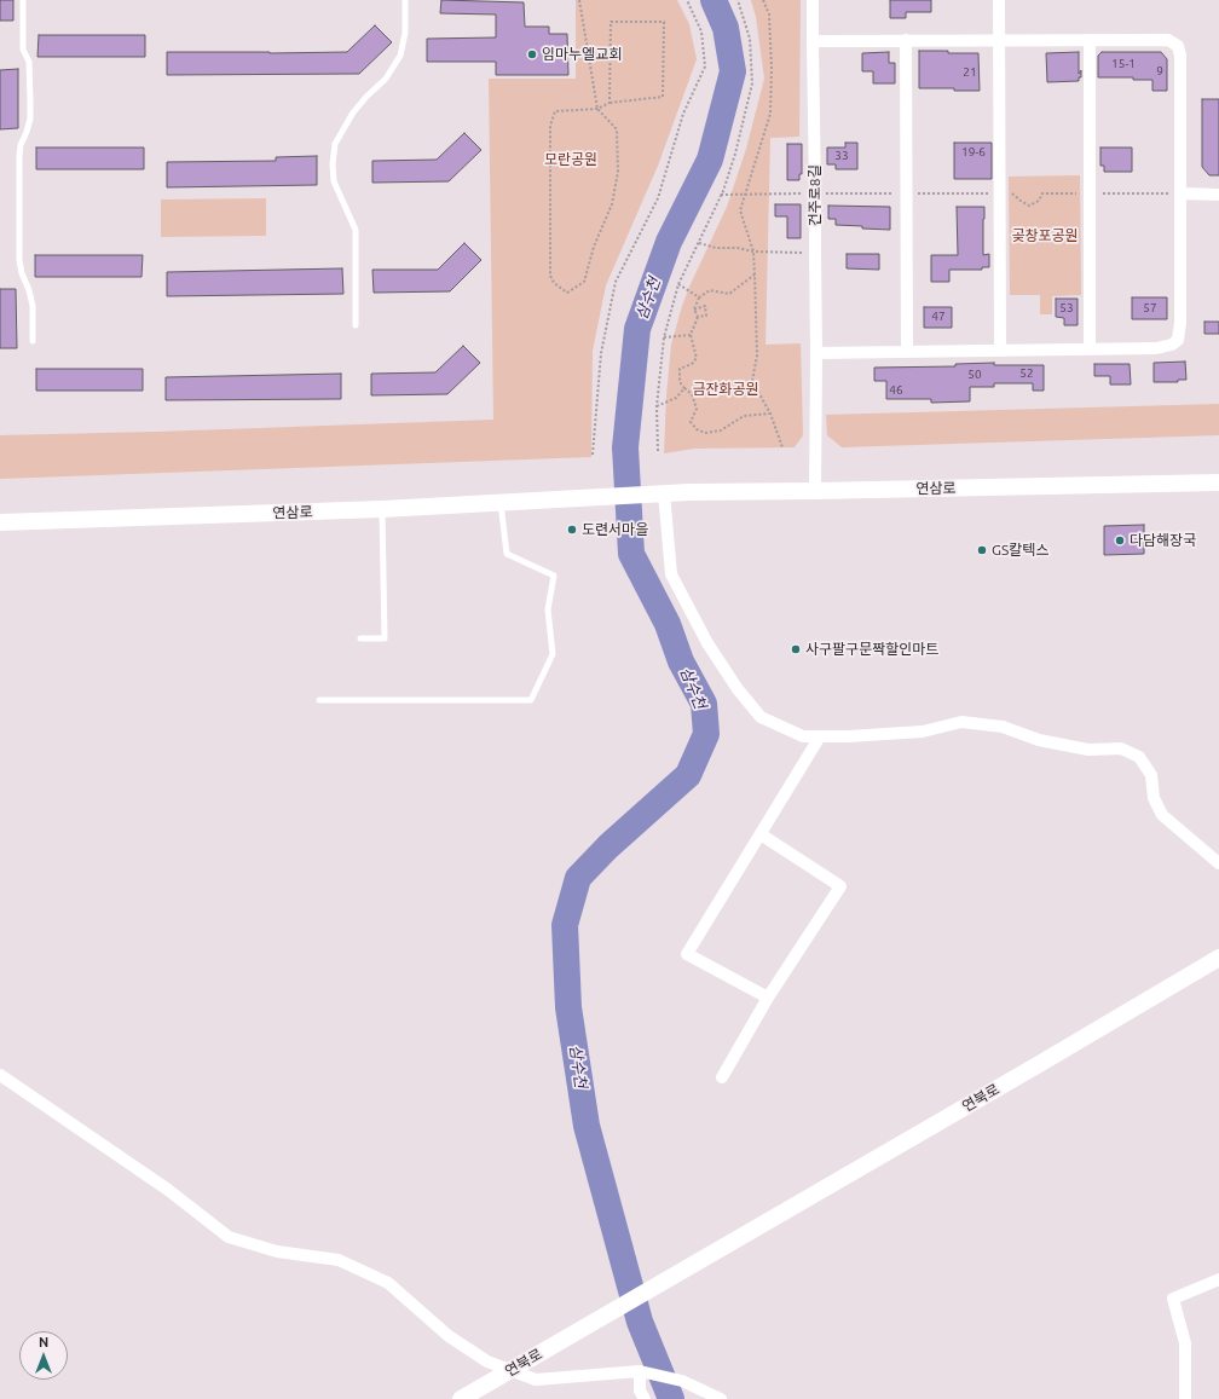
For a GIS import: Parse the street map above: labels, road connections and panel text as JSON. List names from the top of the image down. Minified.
{"streets":{"main road":["연삼로","연북로"],"street":["건주로8길"]},"crossings":[["건주로8길","연삼로"]],"water":["삼수천"],"parks":["모란공원","곶창포공원","금잔화공원"],"places":["임마누엘교회","도련서마을","다담해장국","GS칼텍스","사구팔구문짝할인마트"],"house_numbers":["15-1","9","21","19-6","33","53","57","47","52","50","46"],"north":"top"}
